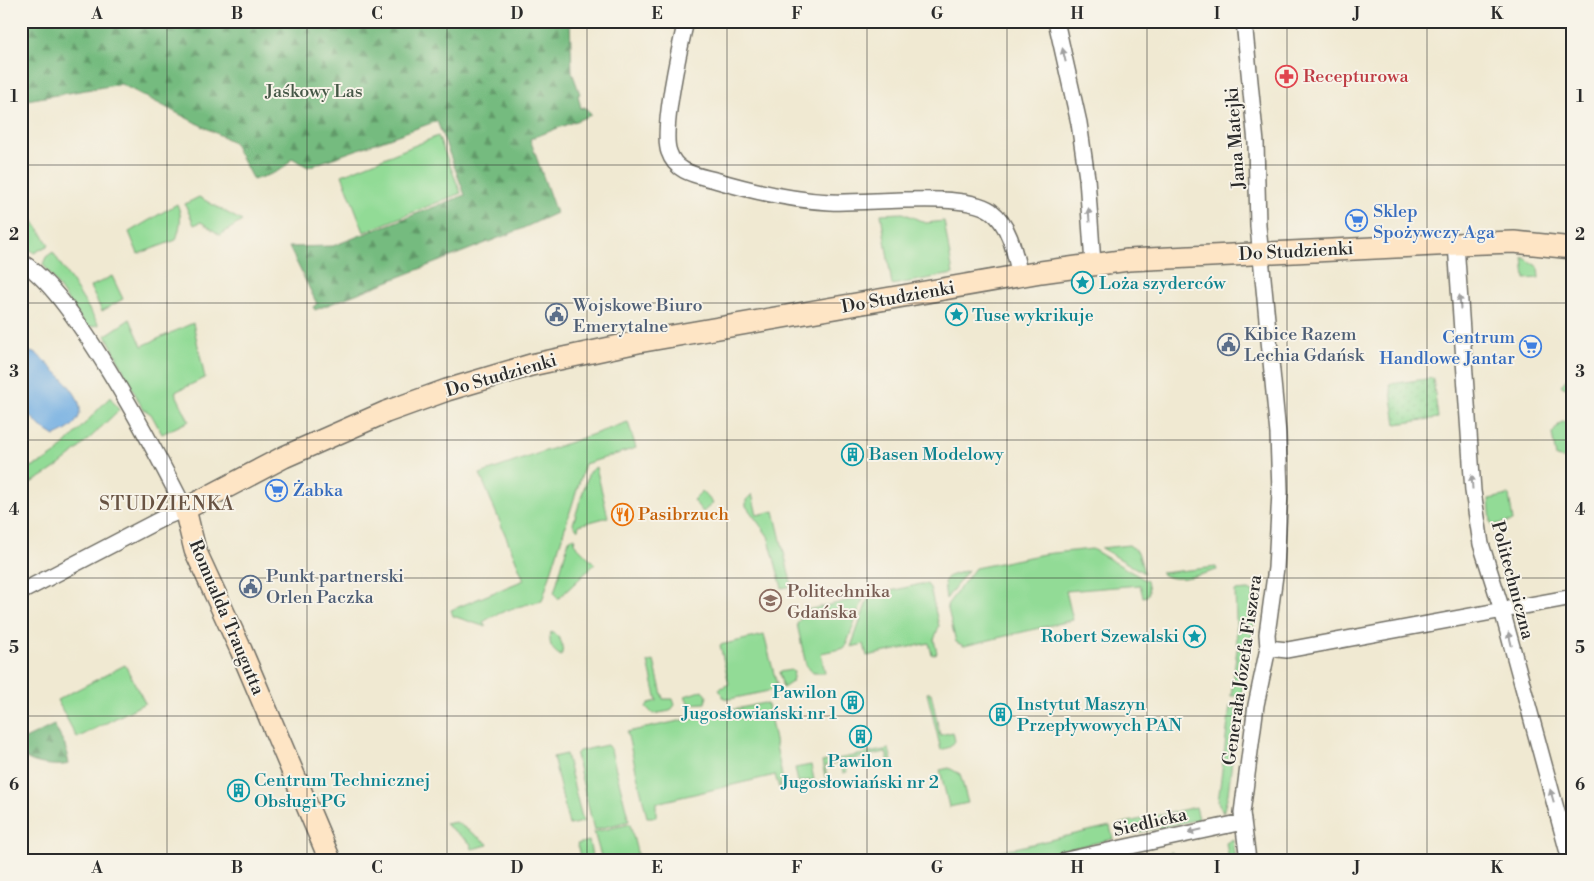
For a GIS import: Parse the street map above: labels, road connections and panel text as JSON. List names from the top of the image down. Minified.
{"streets":{"main road":["Do Studzienki","Romualda Traugutta"],"street":["Jana Matejki","Politechniczna","Generała Józefa Fiszera","Siedlicka"]},"crossings":[["Jana Matejki","Do Studzienki"],["Jana Matejki","Generała Józefa Fiszera"],["Do Studzienki","Politechniczna"],["Do Studzienki","Romualda Traugutta"],["Do Studzienki","Generała Józefa Fiszera"],["Generała Józefa Fiszera","Siedlicka"]],"one_way":["Politechniczna","Siedlicka"],"districts":["STUDZIENKA"],"parks":["Jaśkowy Las"],"places":{"pharmacy":["Recepturowa"],"supermarket":["Sklep Spożywczy Aga","Centrum Handlowe Jantar","Żabka"],"place":["Loża szyderców","Tuse wykrikuje","Robert Szewalski"],"public building":["Wojskowe Biuro Emerytalne","Kibice Razem Lechia Gdańsk","Punkt partnerski Orlen Paczka"],"building":["Basen Modelowy","Pawilon Jugosłowiański nr 1","Instytut Maszyn Przepływowych PAN","Pawilon Jugosłowiański nr 2","Centrum Technicznej Obsługi PG"],"restaurant":["Pasibrzuch"],"school or university":["Politechnika Gdańska"]},"grid":{"columns":["A","B","C","D","E","F","G","H","I","J","K"],"rows":["1","2","3","4","5","6"]}}
